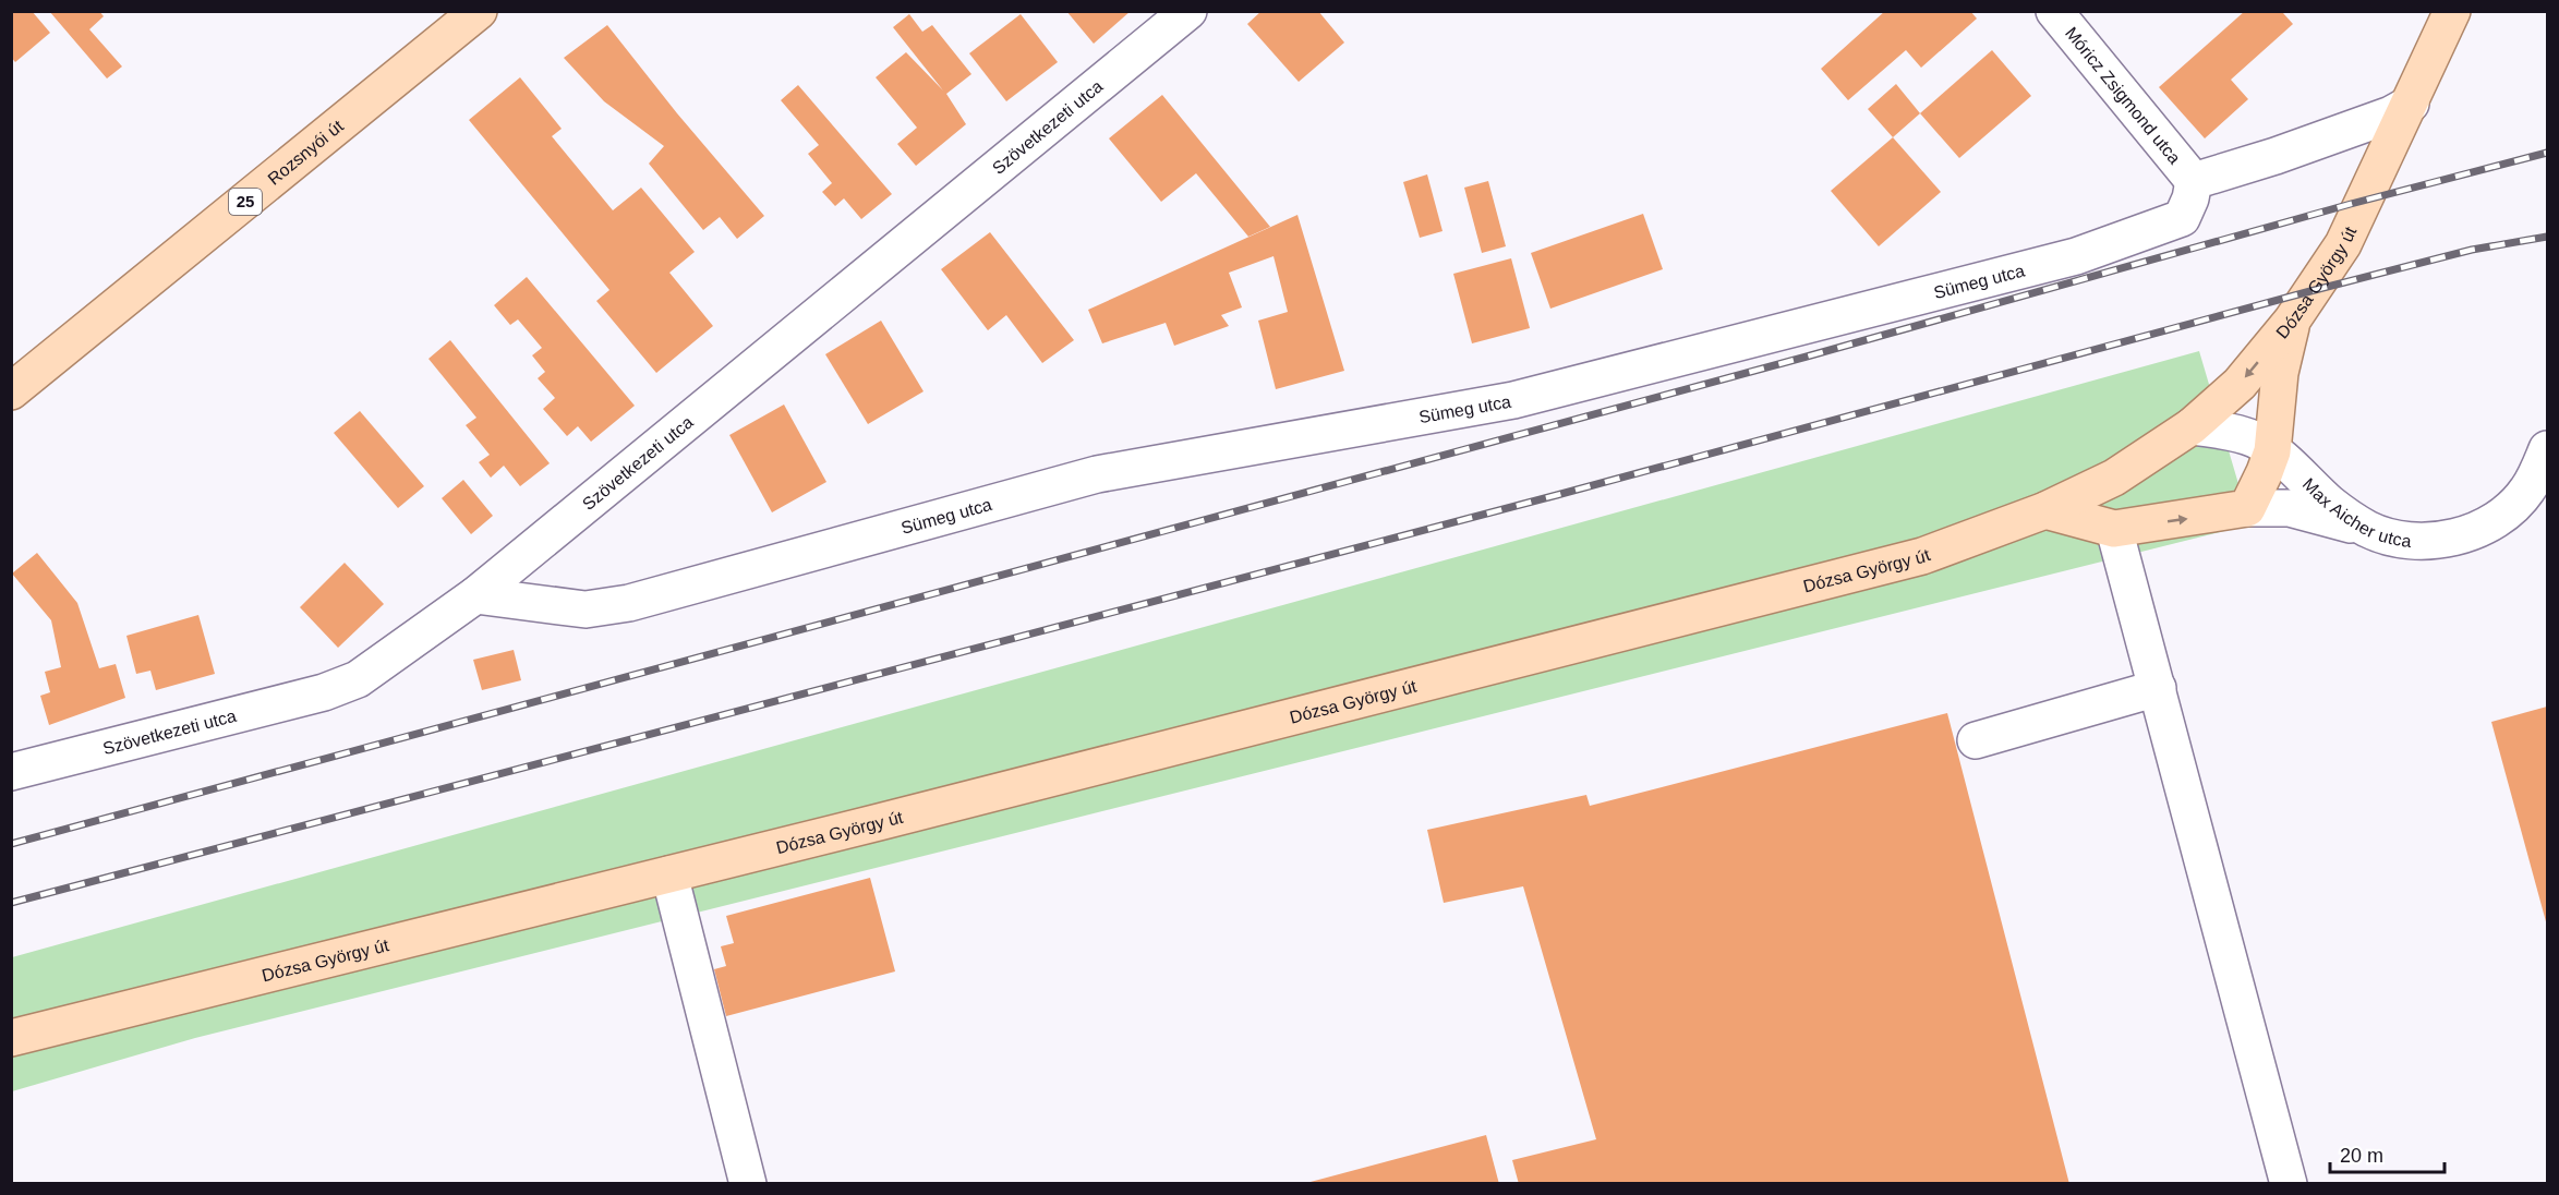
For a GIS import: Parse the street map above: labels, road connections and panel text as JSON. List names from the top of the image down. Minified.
{"streets":{"main road":["Rozsnyói út","25","Dózsa György út"],"street":["Móricz Zsigmond utca","Szövetkezeti utca","Sümeg utca","Max Aicher utca"]},"crossings":[["Móricz Zsigmond utca","Sümeg utca"],["Szövetkezeti utca","Sümeg utca"],["Dózsa György út","Max Aicher utca"]],"scale_bar":"20 m"}
